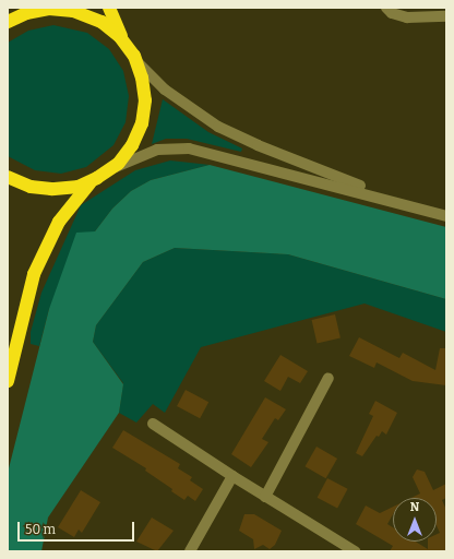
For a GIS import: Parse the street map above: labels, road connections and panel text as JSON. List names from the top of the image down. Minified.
{"scale_bar":"50 m","north":"top"}
